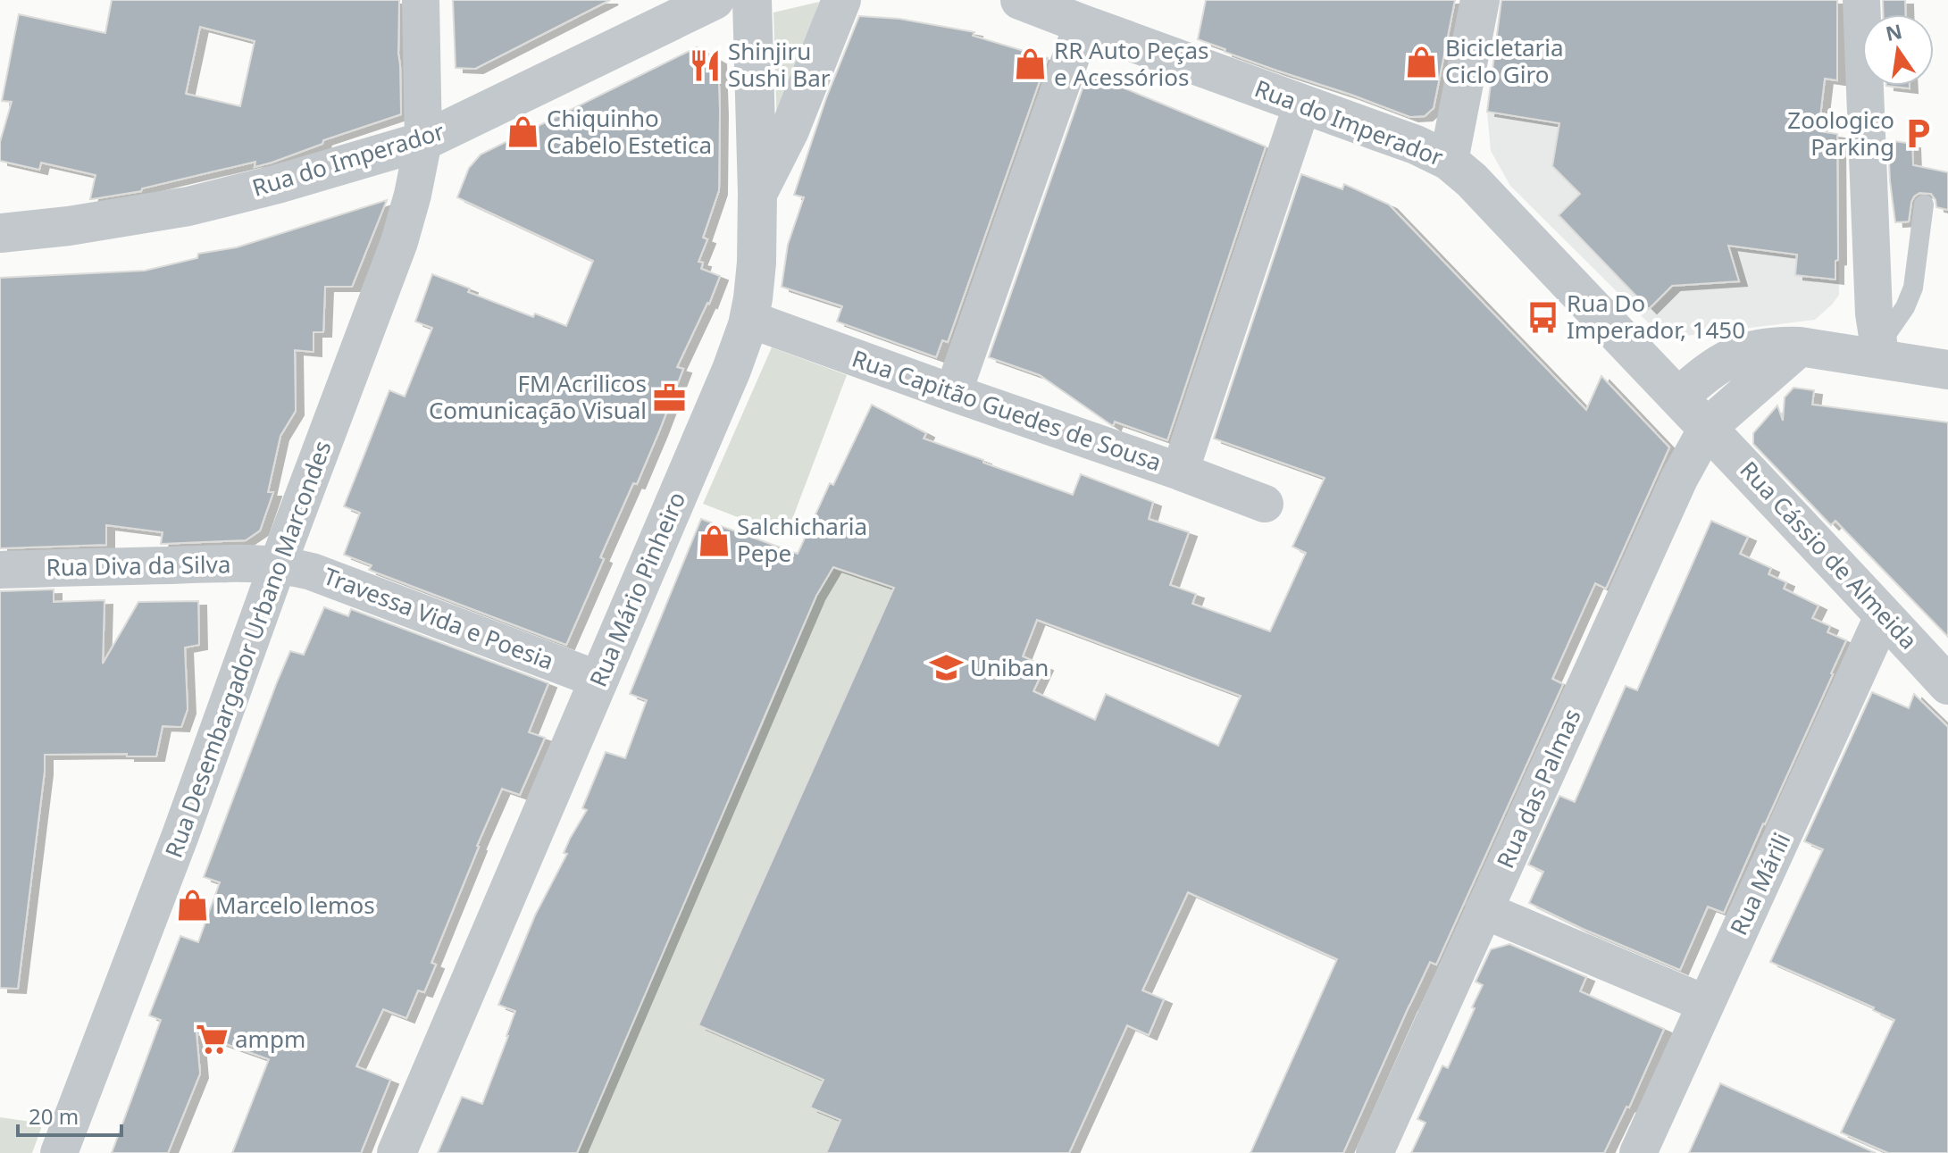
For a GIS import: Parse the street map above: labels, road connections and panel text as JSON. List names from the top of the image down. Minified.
{"streets":{"street":["Rua do Imperador","Rua Capitão Guedes de Sousa","Rua Cássio de Almeida","Rua Diva da Silva","Rua Mário Pinheiro","Travessa Vida e Poesia","Rua Desembargador Urbano Marcondes","Rua das Palmas","Rua Márili"]},"crossings":[["Rua do Imperador","Rua Cássio de Almeida"],["Rua do Imperador","Rua Desembargador Urbano Marcondes"],["Rua do Imperador","Rua das Palmas"],["Rua Capitão Guedes de Sousa","Rua Mário Pinheiro"],["Rua Cássio de Almeida","Rua das Palmas"],["Rua Cássio de Almeida","Rua Márili"],["Rua Diva da Silva","Travessa Vida e Poesia"],["Rua Diva da Silva","Rua Desembargador Urbano Marcondes"],["Rua Mário Pinheiro","Travessa Vida e Poesia"],["Travessa Vida e Poesia","Rua Desembargador Urbano Marcondes"]],"places":{"shop":["Bicicletaria Ciclo Giro","RR Auto Peças e Acessórios","Chiquinho Cabelo Estetica","Salchicharia Pepe","Marcelo lemos"],"restaurant":["Shinjiru Sushi Bar"],"parking":["Zoologico Parking"],"bus stop":["Rua Do Imperador, 1450"],"office":["FM Acrilicos Comunicação Visual"],"school or university":["Uniban"],"supermarket":["ampm"]},"scale_bar":"20 m","north":"top"}
